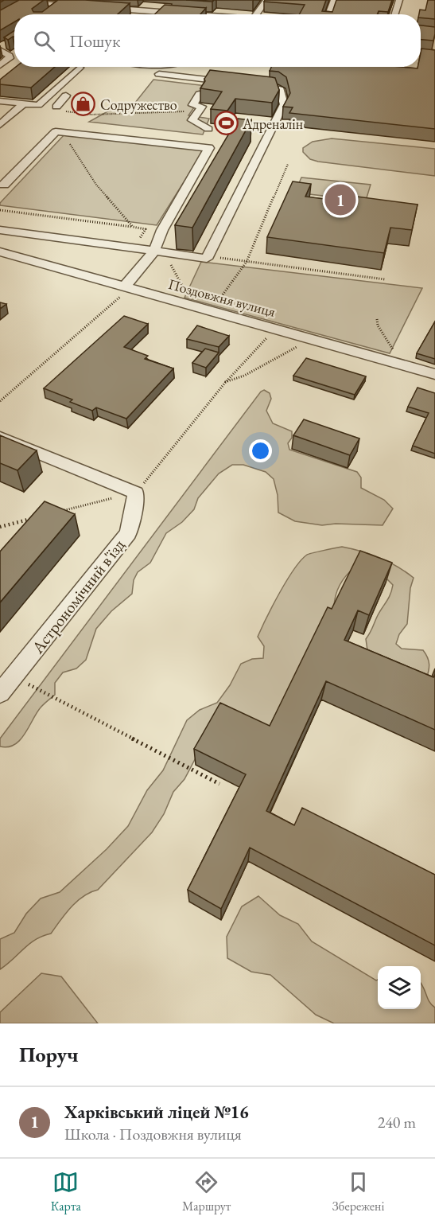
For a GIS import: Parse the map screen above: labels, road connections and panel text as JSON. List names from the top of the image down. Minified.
{"streets":{"street":["Поздовжня вулиця","Астрономічний в'їзд"]},"places":{"shop":["Содружество"],"sports":["Адреналін"]},"page":{"search":"Пошук","pins":"1","heading":"Поруч","list":[{"mark":"1","name":"Харківський ліцей №16","note":"Школа · Поздовжня вулиця","value":"240 m"}],"nav":["Карта","Маршрут","Збережені"]}}
